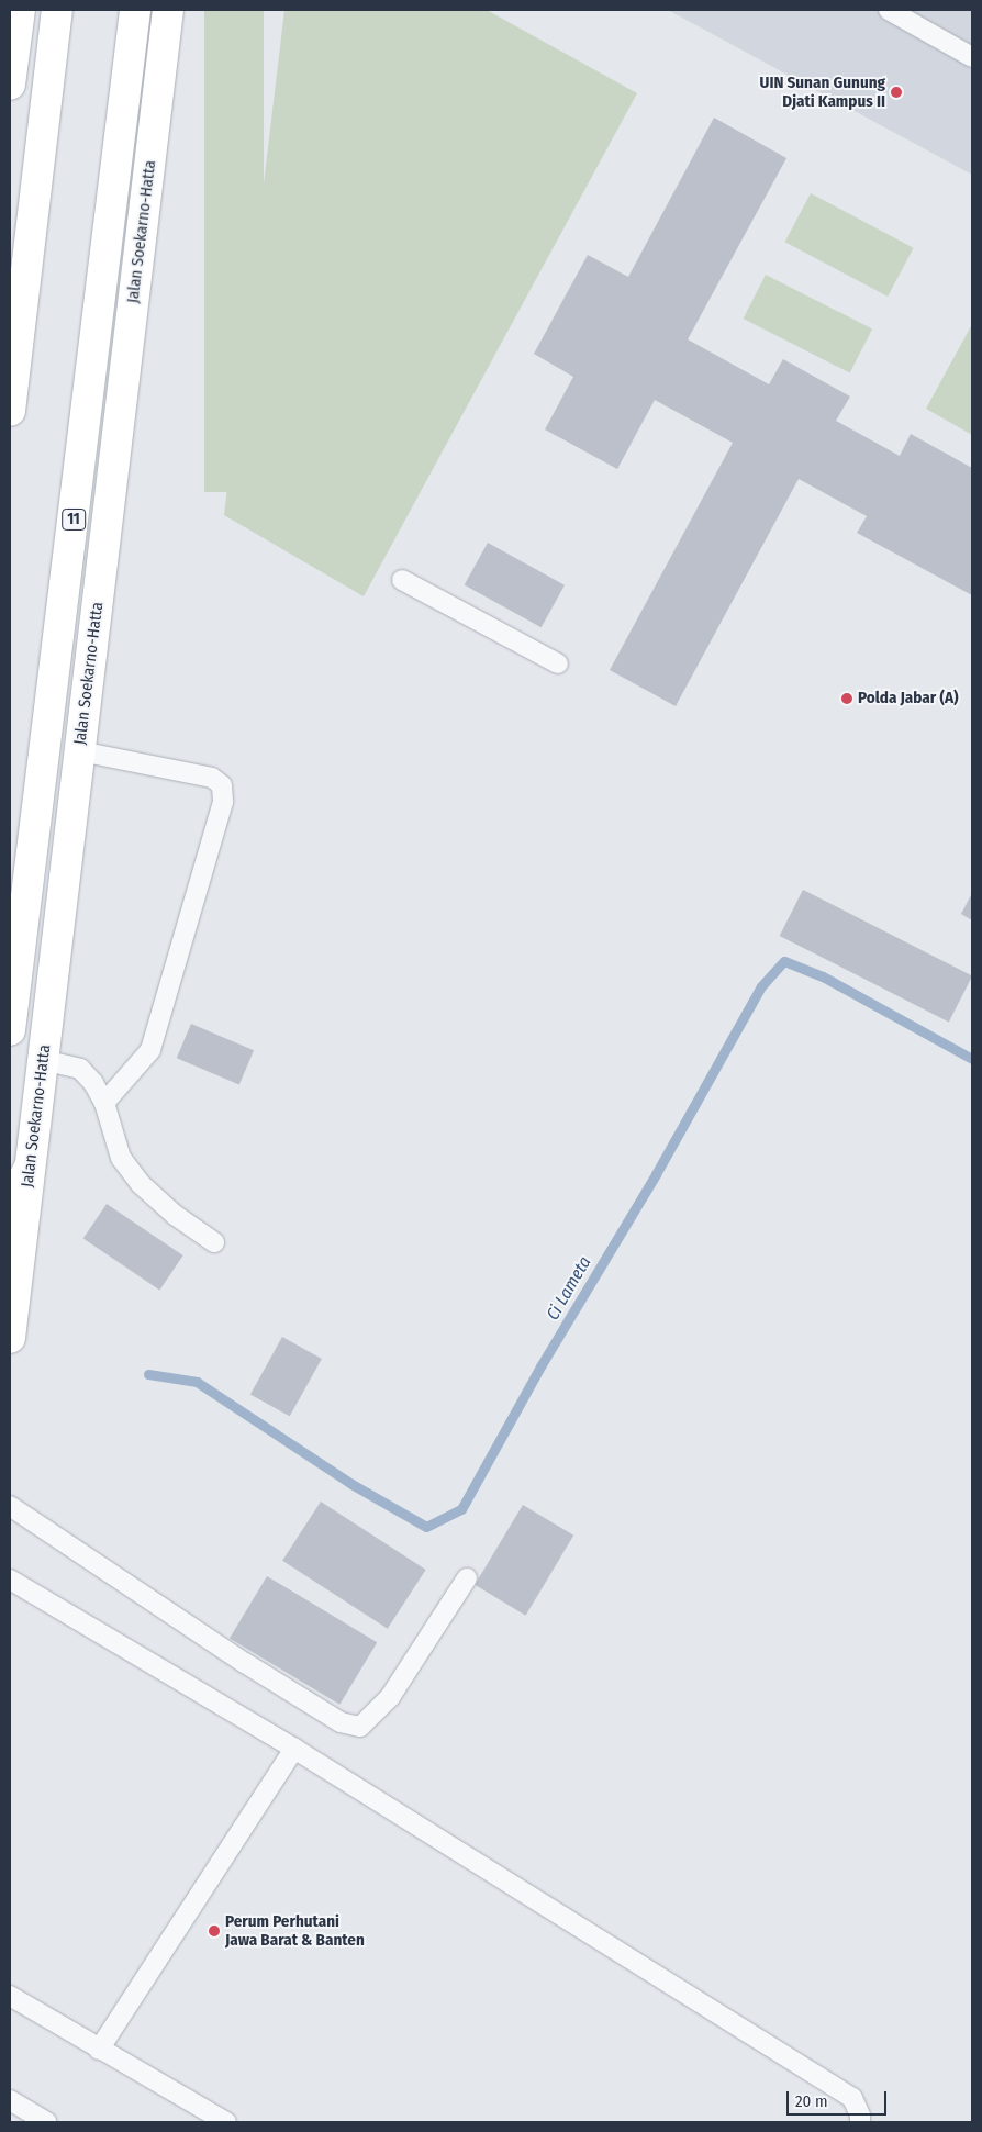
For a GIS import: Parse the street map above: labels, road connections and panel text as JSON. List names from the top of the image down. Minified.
{"streets":{"main road":["Jalan Soekarno-Hatta","11"]},"water":["Ci Lameta"],"places":["UIN Sunan Gunung Djati Kampus II","Polda Jabar (A)","Perum Perhutani Jawa Barat & Banten"],"scale_bar":"20 m"}
